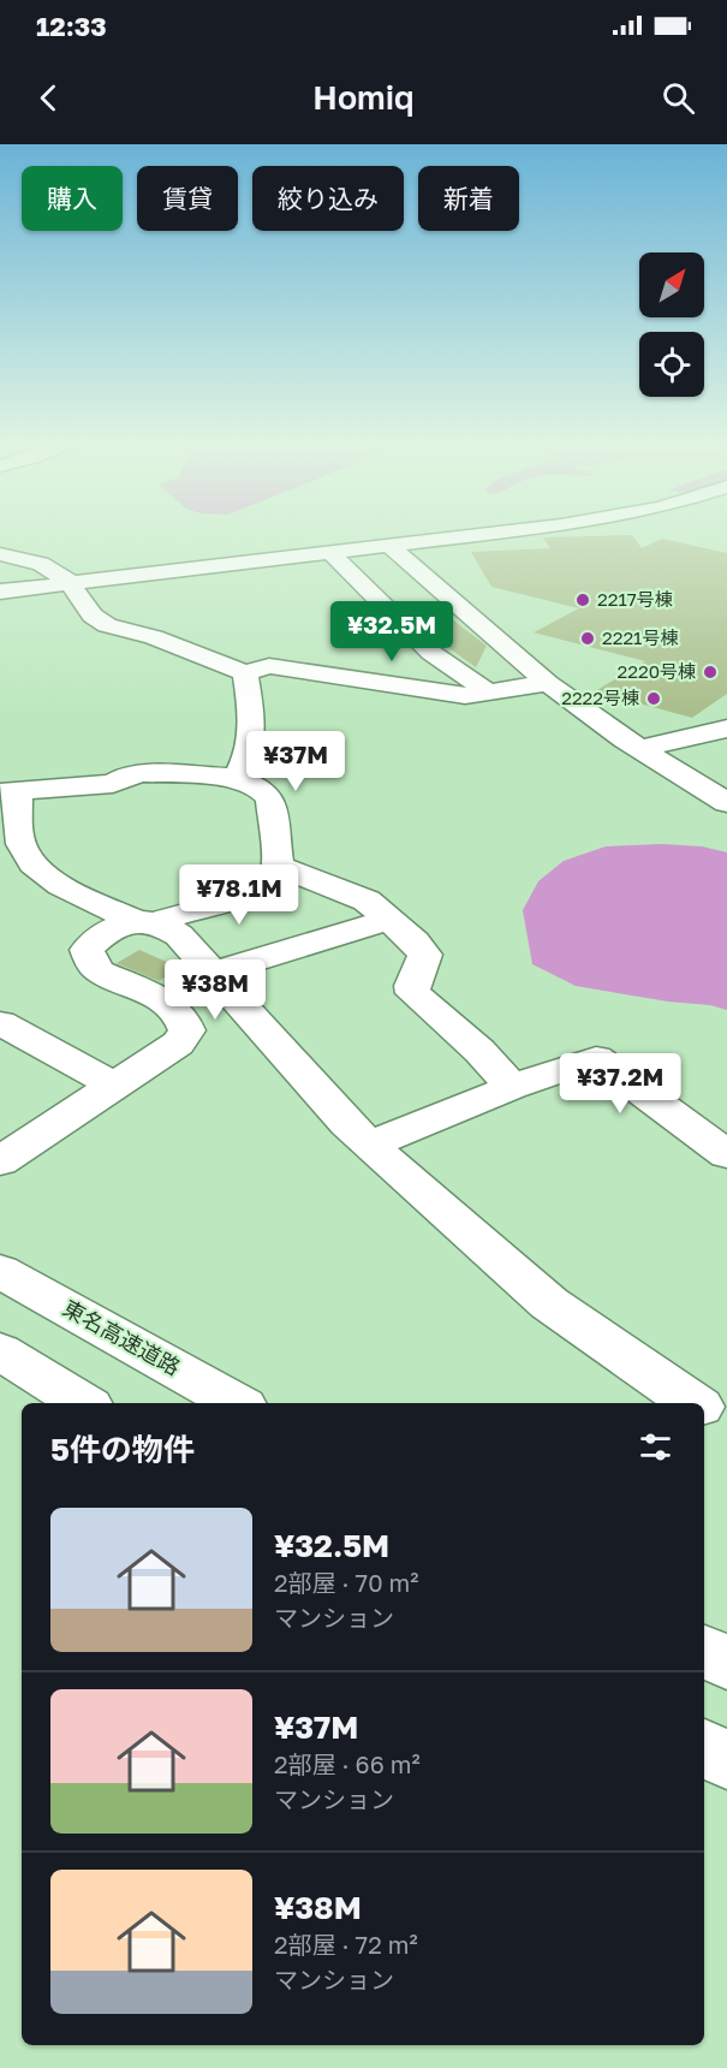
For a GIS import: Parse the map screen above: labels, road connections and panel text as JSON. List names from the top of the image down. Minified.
{"streets":{"main road":["東名高速道路"]},"places":["2217号棟","2221号棟","2220号棟","2222号棟"],"north":"top right","page":{"status":"12:33","header":"Homiq","chip":["購入","賃貸","絞り込み","新着"],"price":["¥32.5M","¥37M","¥78.1M","¥38M","¥37.2M"],"heading":"5件の物件","list":[{"name":"¥32.5M","note":"2部屋 · 70 m² · マンション"},{"name":"¥37M","note":"2部屋 · 66 m² · マンション"},{"name":"¥38M","note":"2部屋 · 72 m² · マンション"}]}}
